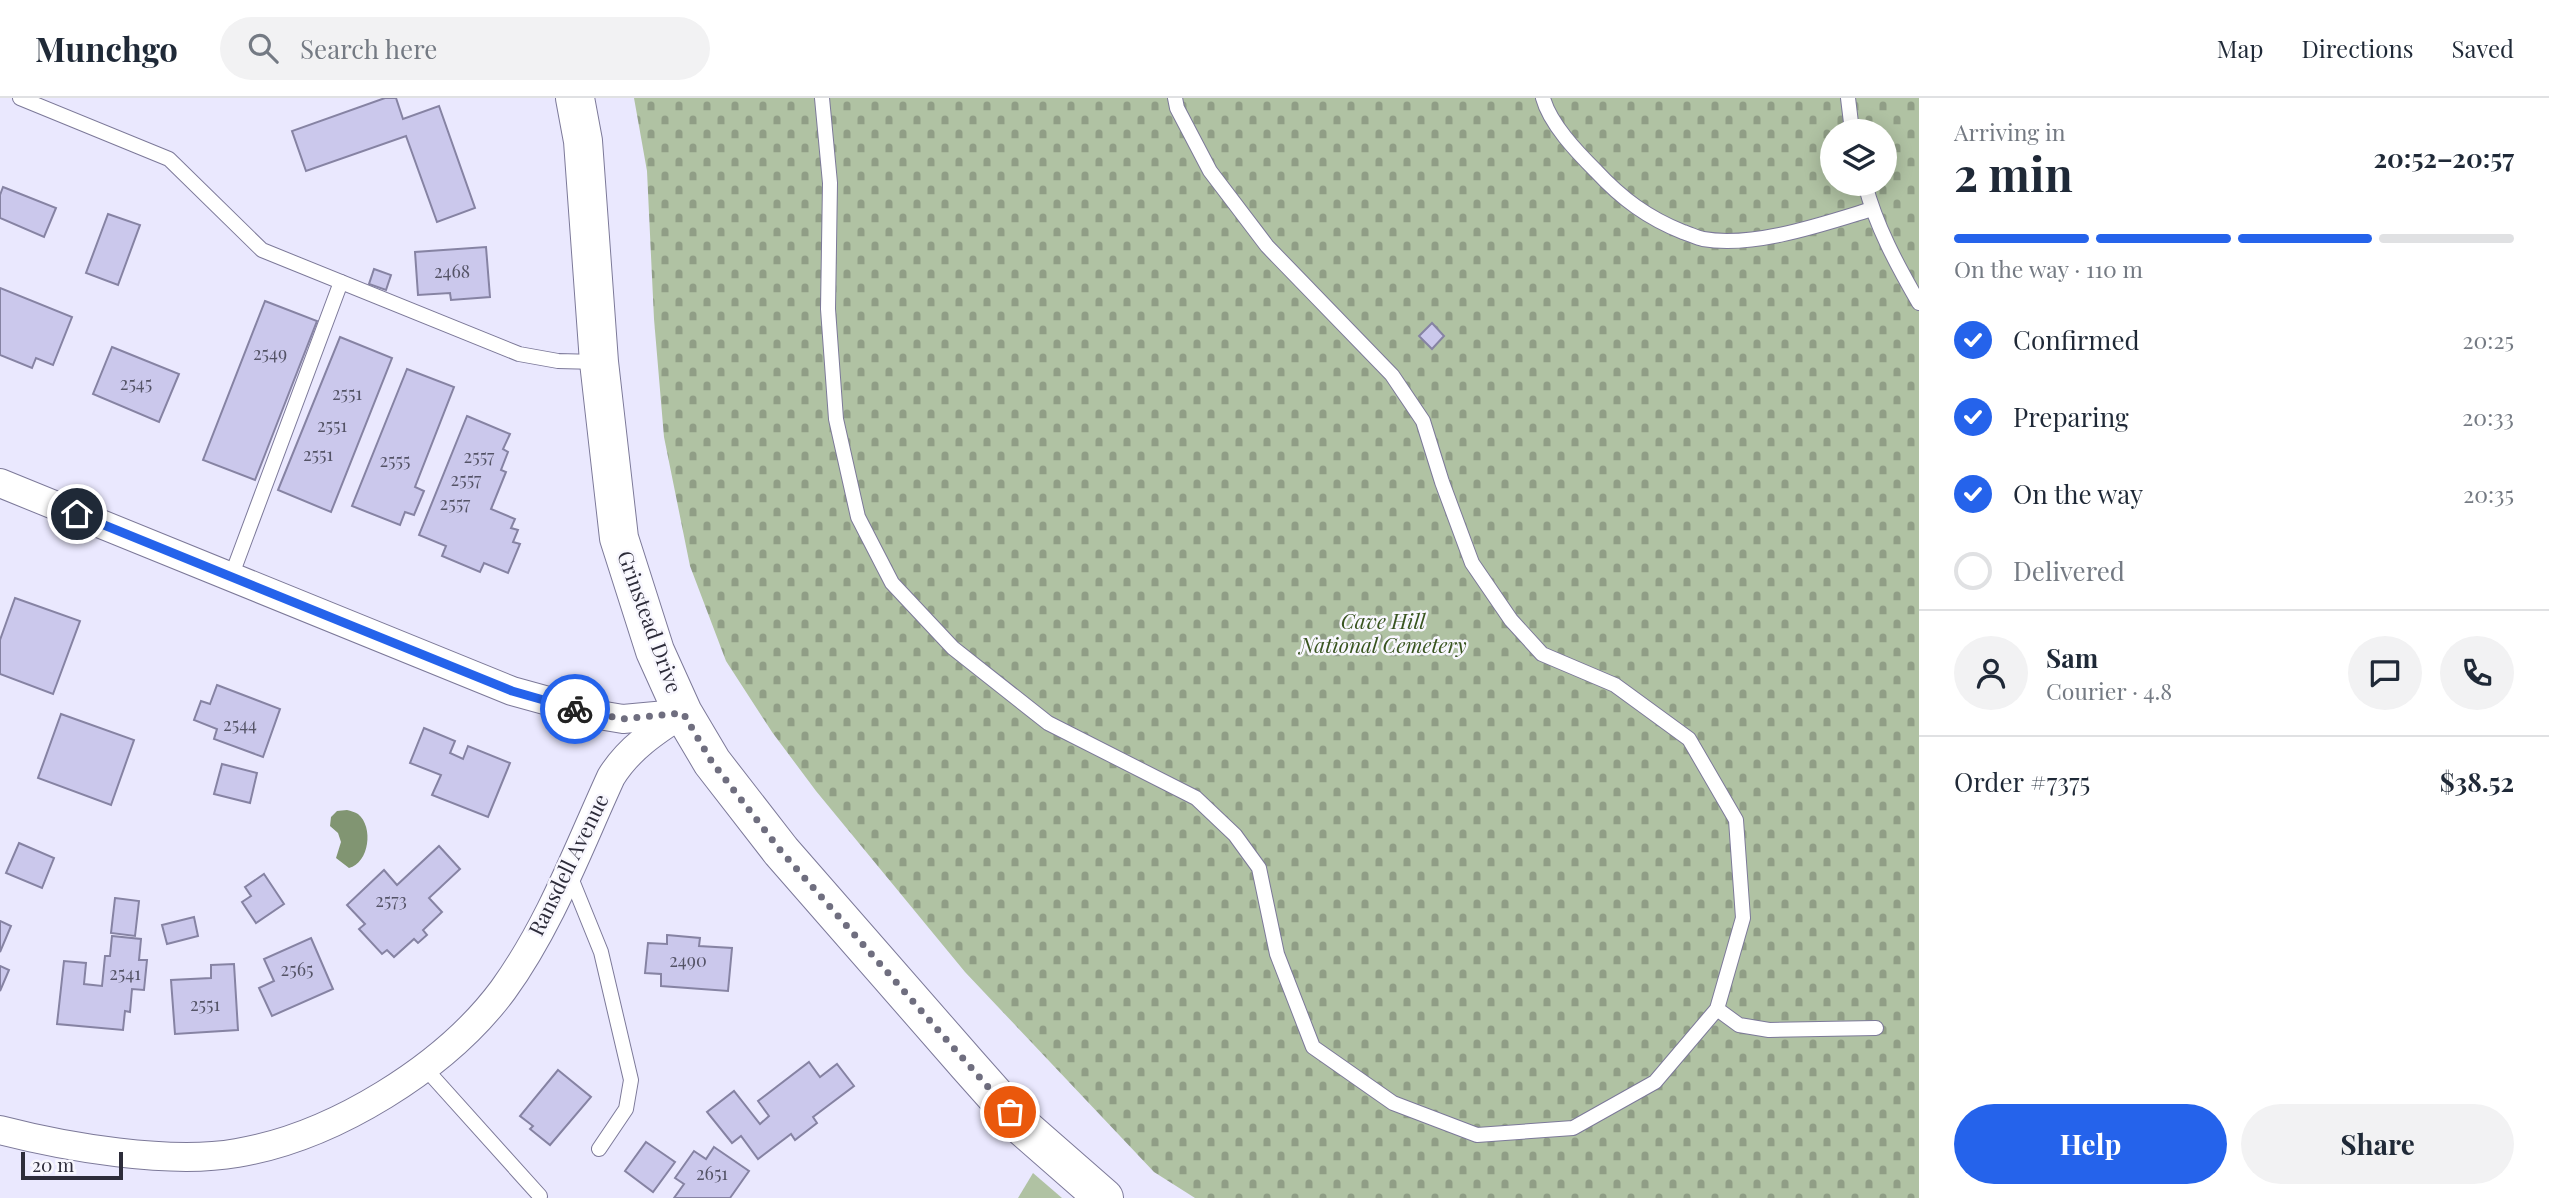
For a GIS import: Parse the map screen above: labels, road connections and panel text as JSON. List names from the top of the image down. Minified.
{"streets":{"main road":["Grinstead Drive"],"street":["Ransdell Avenue"]},"crossings":[["Grinstead Drive","Ransdell Avenue"]],"parks":["Cave Hill National Cemetery"],"house_numbers":["2468","2549","2545","2551","2551","2551","2557","2555","2557","2557","2544","2573","2490","2565","2541","2551","2651"],"scale_bar":"20 m","page":{"header":"Munchgo","search":"Search here","nav":["Map","Directions","Saved"],"heading":["2 min","Arriving in","20:52–20:57"],"panel":["Sam","Courier · 4.8","Order #7375","$38.52"],"bar":"On the way · 110 m","list":[["Confirmed","20:25"],["Preparing","20:33"],["On the way","20:35"],"Delivered"],"buttons":["Help","Share"],"scale":"20 m"}}
